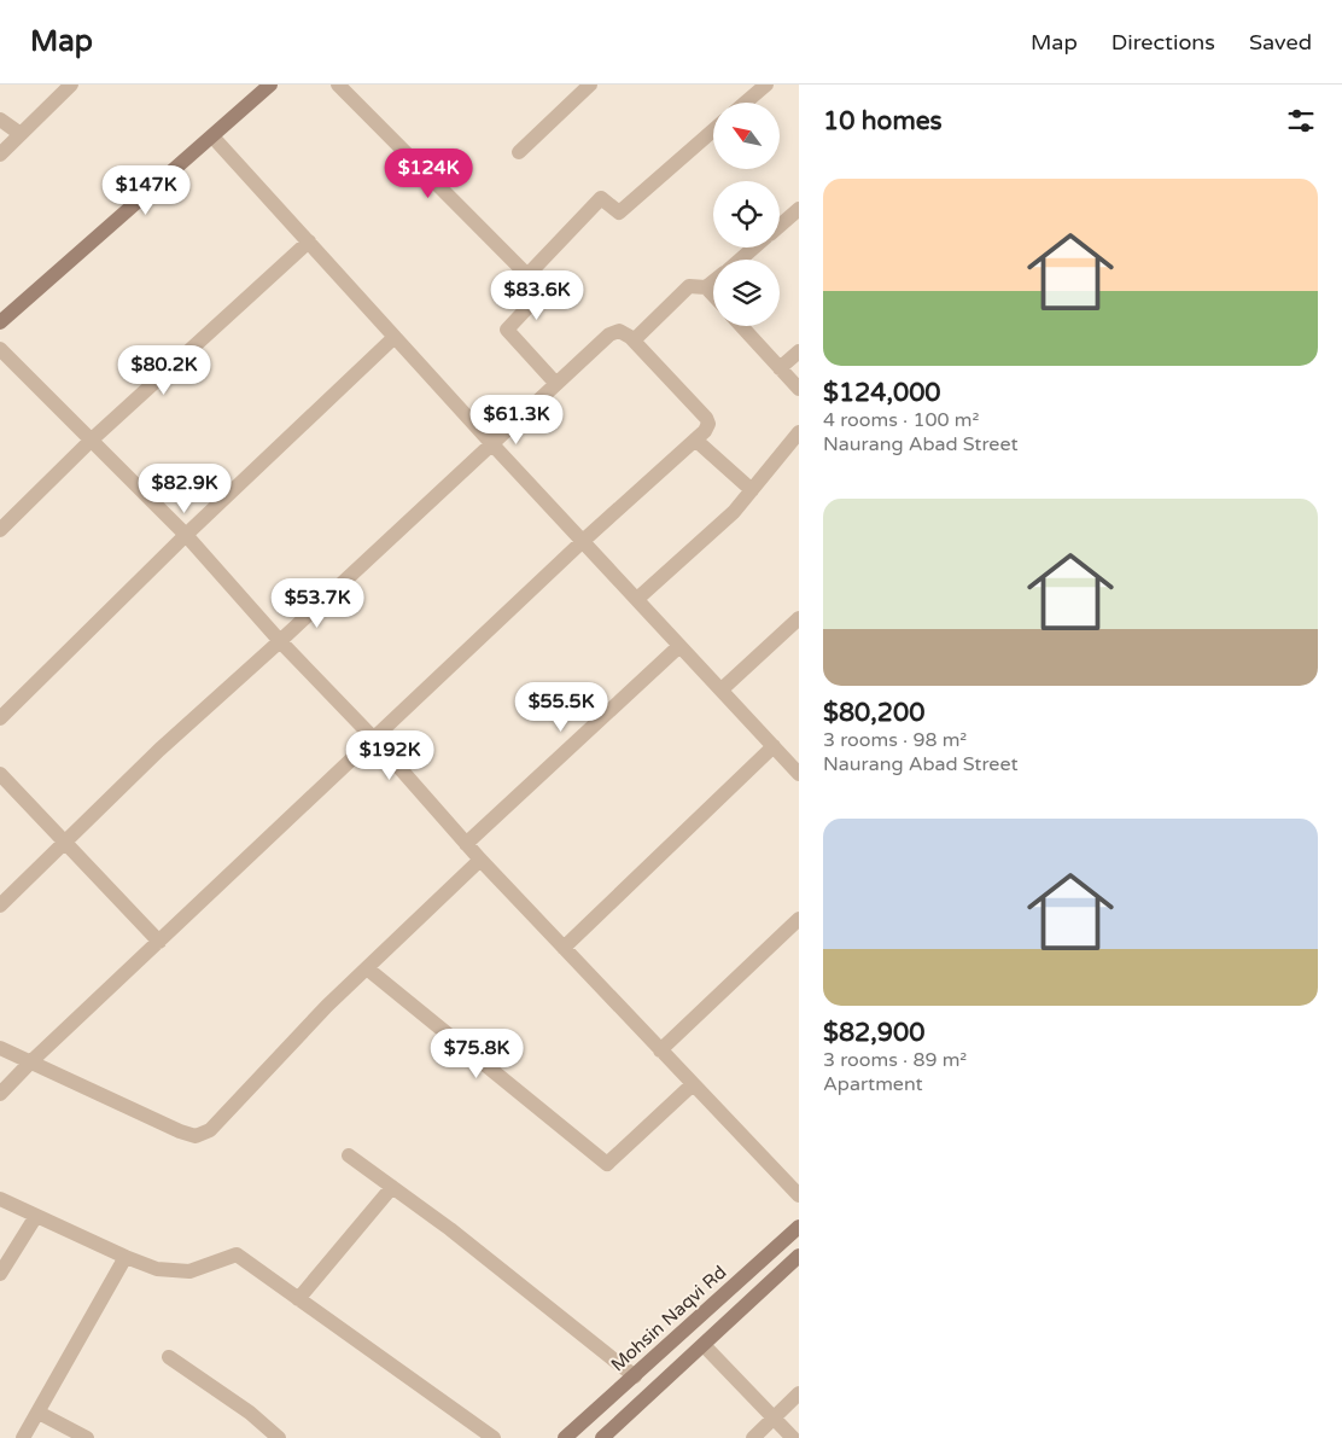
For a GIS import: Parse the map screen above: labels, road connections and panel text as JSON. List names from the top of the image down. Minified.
{"streets":{"street":["Mohsin Naqvi Rd"]},"north":"top left","page":{"header":"Map","nav":["Map","Directions","Saved"],"heading":"10 homes","price":["$124K","$147K","$83.6K","$80.2K","$61.3K","$82.9K","$53.7K","$55.5K","$192K","$75.8K"],"list":[{"name":"$124,000","note":"4 rooms · 100 m² · Naurang Abad Street"},{"name":"$80,200","note":"3 rooms · 98 m² · Naurang Abad Street"},{"name":"$82,900","note":"3 rooms · 89 m² · Apartment"}]}}
